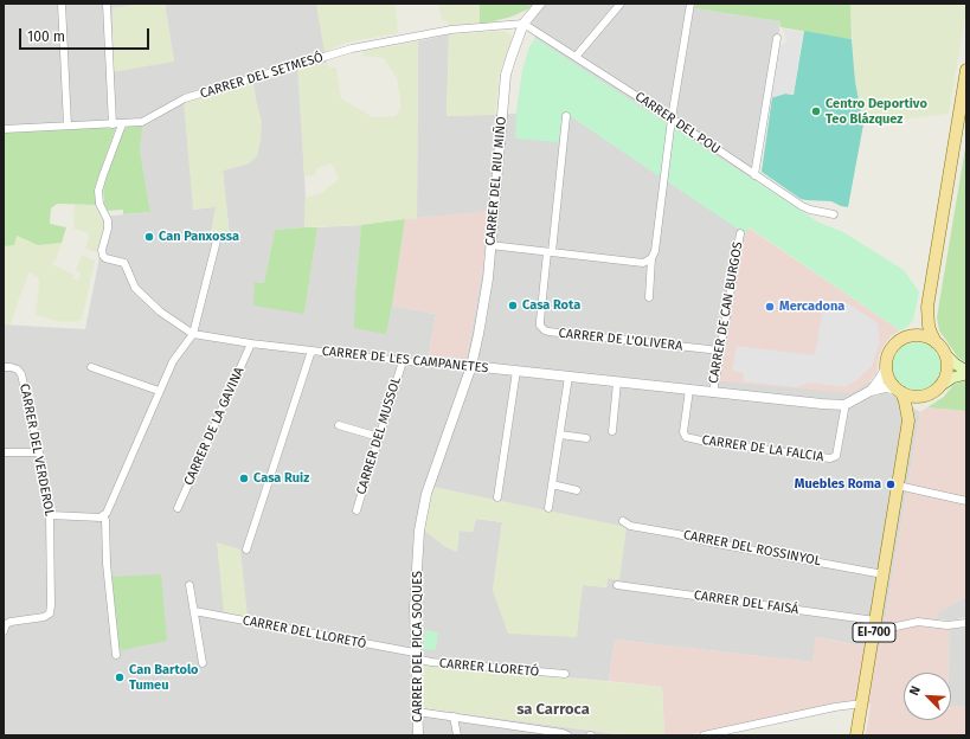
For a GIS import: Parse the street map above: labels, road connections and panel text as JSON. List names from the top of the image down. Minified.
{"streets":{"main road":["EI-700"],"street":["CARRER DEL SETMESÓ","CARRER DEL POU","CARRER DEL RIU MIÑO","CARRER DE CAN BURGOS","CARRER DE L'OLIVERA","CARRER DE LES CAMPANETES","CARRER DE LA GAVINA","CARRER DEL MUSSOL","CARRER DE LA FALCIA","CARRER DEL VERDEROL","CARRER DEL ROSSINYOL","CARRER DEL FAISÁ","CARRER DEL LLORETÓ","CARRER DEL PICA SOQUES","CARRER LLORETÓ"]},"crossings":[["CARRER DEL SETMESÓ","CARRER DEL POU"],["CARRER DEL SETMESÓ","CARRER DEL RIU MIÑO"],["CARRER DEL POU","CARRER DEL RIU MIÑO"],["CARRER DEL RIU MIÑO","CARRER DE LES CAMPANETES"],["CARRER DEL RIU MIÑO","CARRER DEL PICA SOQUES"],["CARRER DE CAN BURGOS","CARRER DE L'OLIVERA"],["CARRER DE CAN BURGOS","CARRER DE LES CAMPANETES"],["CARRER DE LES CAMPANETES","CARRER DE LA GAVINA"],["CARRER DE LES CAMPANETES","CARRER DEL MUSSOL"],["CARRER DE LES CAMPANETES","CARRER DE LA FALCIA"],["CARRER DE LES CAMPANETES","CARRER DEL PICA SOQUES"],["CARRER DEL ROSSINYOL","EI-700"],["CARRER DEL FAISÁ","EI-700"],["CARRER DEL LLORETÓ","CARRER DEL PICA SOQUES"],["CARRER DEL LLORETÓ","CARRER LLORETÓ"],["CARRER DEL PICA SOQUES","CARRER LLORETÓ"]],"districts":["sa Carroca"],"places":["Centro Deportivo Teo Blázquez","Can Panxossa","Casa Rota","Mercadona","Casa Ruiz","Muebles Roma","Can Bartolo Tumeu"],"scale_bar":"100 m","north":"top left"}
